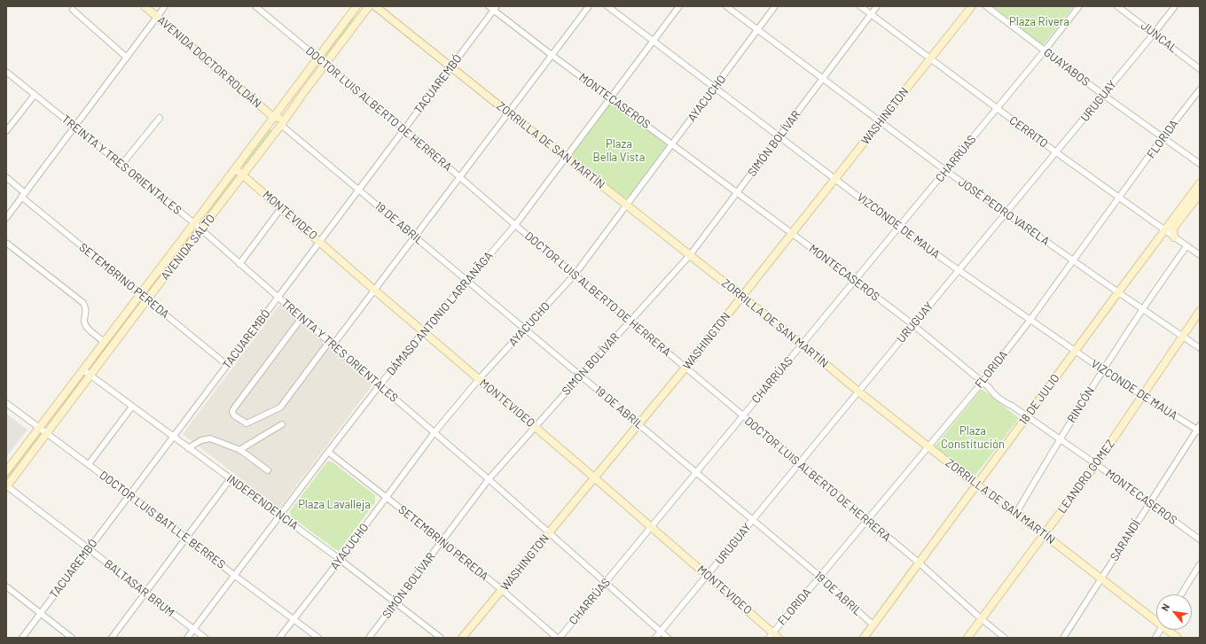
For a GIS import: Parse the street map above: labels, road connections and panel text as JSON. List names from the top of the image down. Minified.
{"streets":{"street":["JUNCAL","AVENIDA DOCTOR ROLDÁN","GUAYABOS","TACUAREMBÓ","AYACUCHO","MONTECASEROS","URUGUAY","DOCTOR LUIS ALBERTO DE HERRERA","WASHINGTON","CERRITO","FLORIDA","SIMÓN BOLÍVAR","ZORRILLA DE SAN MARTÍN","CHARRÚAS","TREINTA Y TRES ORIENTALES","JOSÉ PEDRO VARELA","MONTEVIDEO","19 DE ABRIL","VIZCONDE DE MAUA","AVENIDA SALTO","SETEMBRINO PEREDA","DÁMASO ANTONIO LARRANÃGA","18 DE JULIO","RINCÓN","LEANDRO GÓMEZ","INDEPENDENCIA","DOCTOR LUIS BATLLE BERRES","SARANDÍ","BALTASAR BRUM"]},"crossings":[["JUNCAL","URUGUAY"],["AVENIDA DOCTOR ROLDÁN","AVENIDA SALTO"],["GUAYABOS","URUGUAY"],["GUAYABOS","FLORIDA"],["GUAYABOS","CHARRÚAS"],["TACUAREMBÓ","MONTECASEROS"],["TACUAREMBÓ","DOCTOR LUIS ALBERTO DE HERRERA"],["TACUAREMBÓ","ZORRILLA DE SAN MARTÍN"],["TACUAREMBÓ","TREINTA Y TRES ORIENTALES"],["TACUAREMBÓ","MONTEVIDEO"],["TACUAREMBÓ","19 DE ABRIL"],["TACUAREMBÓ","SETEMBRINO PEREDA"],["TACUAREMBÓ","INDEPENDENCIA"],["TACUAREMBÓ","DOCTOR LUIS BATLLE BERRES"],["TACUAREMBÓ","BALTASAR BRUM"],["AYACUCHO","MONTECASEROS"],["AYACUCHO","DOCTOR LUIS ALBERTO DE HERRERA"],["AYACUCHO","ZORRILLA DE SAN MARTÍN"],["AYACUCHO","TREINTA Y TRES ORIENTALES"],["AYACUCHO","JOSÉ PEDRO VARELA"],["AYACUCHO","MONTEVIDEO"],["AYACUCHO","19 DE ABRIL"],["AYACUCHO","VIZCONDE DE MAUA"],["AYACUCHO","SETEMBRINO PEREDA"],["AYACUCHO","INDEPENDENCIA"],["AYACUCHO","DOCTOR LUIS BATLLE BERRES"],["MONTECASEROS","URUGUAY"],["MONTECASEROS","WASHINGTON"],["MONTECASEROS","FLORIDA"],["MONTECASEROS","SIMÓN BOLÍVAR"],["MONTECASEROS","CHARRÚAS"],["MONTECASEROS","DÁMASO ANTONIO LARRANÃGA"],["MONTECASEROS","18 DE JULIO"],["MONTECASEROS","RINCÓN"],["MONTECASEROS","LEANDRO GÓMEZ"],["MONTECASEROS","SARANDÍ"],["URUGUAY","DOCTOR LUIS ALBERTO DE HERRERA"],["URUGUAY","CERRITO"],["URUGUAY","ZORRILLA DE SAN MARTÍN"],["URUGUAY","TREINTA Y TRES ORIENTALES"],["URUGUAY","JOSÉ PEDRO VARELA"],["URUGUAY","MONTEVIDEO"],["URUGUAY","19 DE ABRIL"],["URUGUAY","VIZCONDE DE MAUA"],["DOCTOR LUIS ALBERTO DE HERRERA","WASHINGTON"],["DOCTOR LUIS ALBERTO DE HERRERA","FLORIDA"],["DOCTOR LUIS ALBERTO DE HERRERA","SIMÓN BOLÍVAR"],["DOCTOR LUIS ALBERTO DE HERRERA","CHARRÚAS"],["DOCTOR LUIS ALBERTO DE HERRERA","AVENIDA SALTO"],["DOCTOR LUIS ALBERTO DE HERRERA","DÁMASO ANTONIO LARRANÃGA"],["DOCTOR LUIS ALBERTO DE HERRERA","18 DE JULIO"],["DOCTOR LUIS ALBERTO DE HERRERA","LEANDRO GÓMEZ"],["WASHINGTON","CERRITO"],["WASHINGTON","ZORRILLA DE SAN MARTÍN"],["WASHINGTON","TREINTA Y TRES ORIENTALES"],["WASHINGTON","JOSÉ PEDRO VARELA"],["WASHINGTON","MONTEVIDEO"],["WASHINGTON","19 DE ABRIL"],["WASHINGTON","VIZCONDE DE MAUA"],["WASHINGTON","SETEMBRINO PEREDA"],["CERRITO","FLORIDA"],["CERRITO","SIMÓN BOLÍVAR"],["CERRITO","CHARRÚAS"],["CERRITO","18 DE JULIO"],["CERRITO","RINCÓN"],["FLORIDA","ZORRILLA DE SAN MARTÍN"],["FLORIDA","JOSÉ PEDRO VARELA"],["FLORIDA","MONTEVIDEO"],["FLORIDA","19 DE ABRIL"],["FLORIDA","VIZCONDE DE MAUA"],["SIMÓN BOLÍVAR","ZORRILLA DE SAN MARTÍN"],["SIMÓN BOLÍVAR","TREINTA Y TRES ORIENTALES"],["SIMÓN BOLÍVAR","JOSÉ PEDRO VARELA"],["SIMÓN BOLÍVAR","MONTEVIDEO"],["SIMÓN BOLÍVAR","19 DE ABRIL"],["SIMÓN BOLÍVAR","VIZCONDE DE MAUA"],["SIMÓN BOLÍVAR","SETEMBRINO PEREDA"],["SIMÓN BOLÍVAR","INDEPENDENCIA"],["ZORRILLA DE SAN MARTÍN","CHARRÚAS"],["ZORRILLA DE SAN MARTÍN","DÁMASO ANTONIO LARRANÃGA"],["ZORRILLA DE SAN MARTÍN","18 DE JULIO"],["ZORRILLA DE SAN MARTÍN","RINCÓN"],["ZORRILLA DE SAN MARTÍN","LEANDRO GÓMEZ"],["ZORRILLA DE SAN MARTÍN","SARANDÍ"],["CHARRÚAS","TREINTA Y TRES ORIENTALES"],["CHARRÚAS","JOSÉ PEDRO VARELA"],["CHARRÚAS","MONTEVIDEO"],["CHARRÚAS","19 DE ABRIL"],["CHARRÚAS","VIZCONDE DE MAUA"],["CHARRÚAS","SETEMBRINO PEREDA"],["TREINTA Y TRES ORIENTALES","AVENIDA SALTO"],["TREINTA Y TRES ORIENTALES","DÁMASO ANTONIO LARRANÃGA"],["JOSÉ PEDRO VARELA","18 DE JULIO"],["JOSÉ PEDRO VARELA","RINCÓN"],["JOSÉ PEDRO VARELA","LEANDRO GÓMEZ"],["MONTEVIDEO","AVENIDA SALTO"],["MONTEVIDEO","DÁMASO ANTONIO LARRANÃGA"],["19 DE ABRIL","AVENIDA SALTO"],["19 DE ABRIL","DÁMASO ANTONIO LARRANÃGA"],["19 DE ABRIL","18 DE JULIO"],["VIZCONDE DE MAUA","DÁMASO ANTONIO LARRANÃGA"],["VIZCONDE DE MAUA","18 DE JULIO"],["VIZCONDE DE MAUA","RINCÓN"],["VIZCONDE DE MAUA","LEANDRO GÓMEZ"],["VIZCONDE DE MAUA","SARANDÍ"],["AVENIDA SALTO","SETEMBRINO PEREDA"],["AVENIDA SALTO","INDEPENDENCIA"],["AVENIDA SALTO","DOCTOR LUIS BATLLE BERRES"],["AVENIDA SALTO","BALTASAR BRUM"],["SETEMBRINO PEREDA","DÁMASO ANTONIO LARRANÃGA"],["DÁMASO ANTONIO LARRANÃGA","INDEPENDENCIA"],["DÁMASO ANTONIO LARRANÃGA","DOCTOR LUIS BATLLE BERRES"],["DÁMASO ANTONIO LARRANÃGA","BALTASAR BRUM"]],"parks":["Plaza Rivera","Plaza Bella Vista","Plaza Constitución","Plaza Lavalleja"],"north":"top left"}
